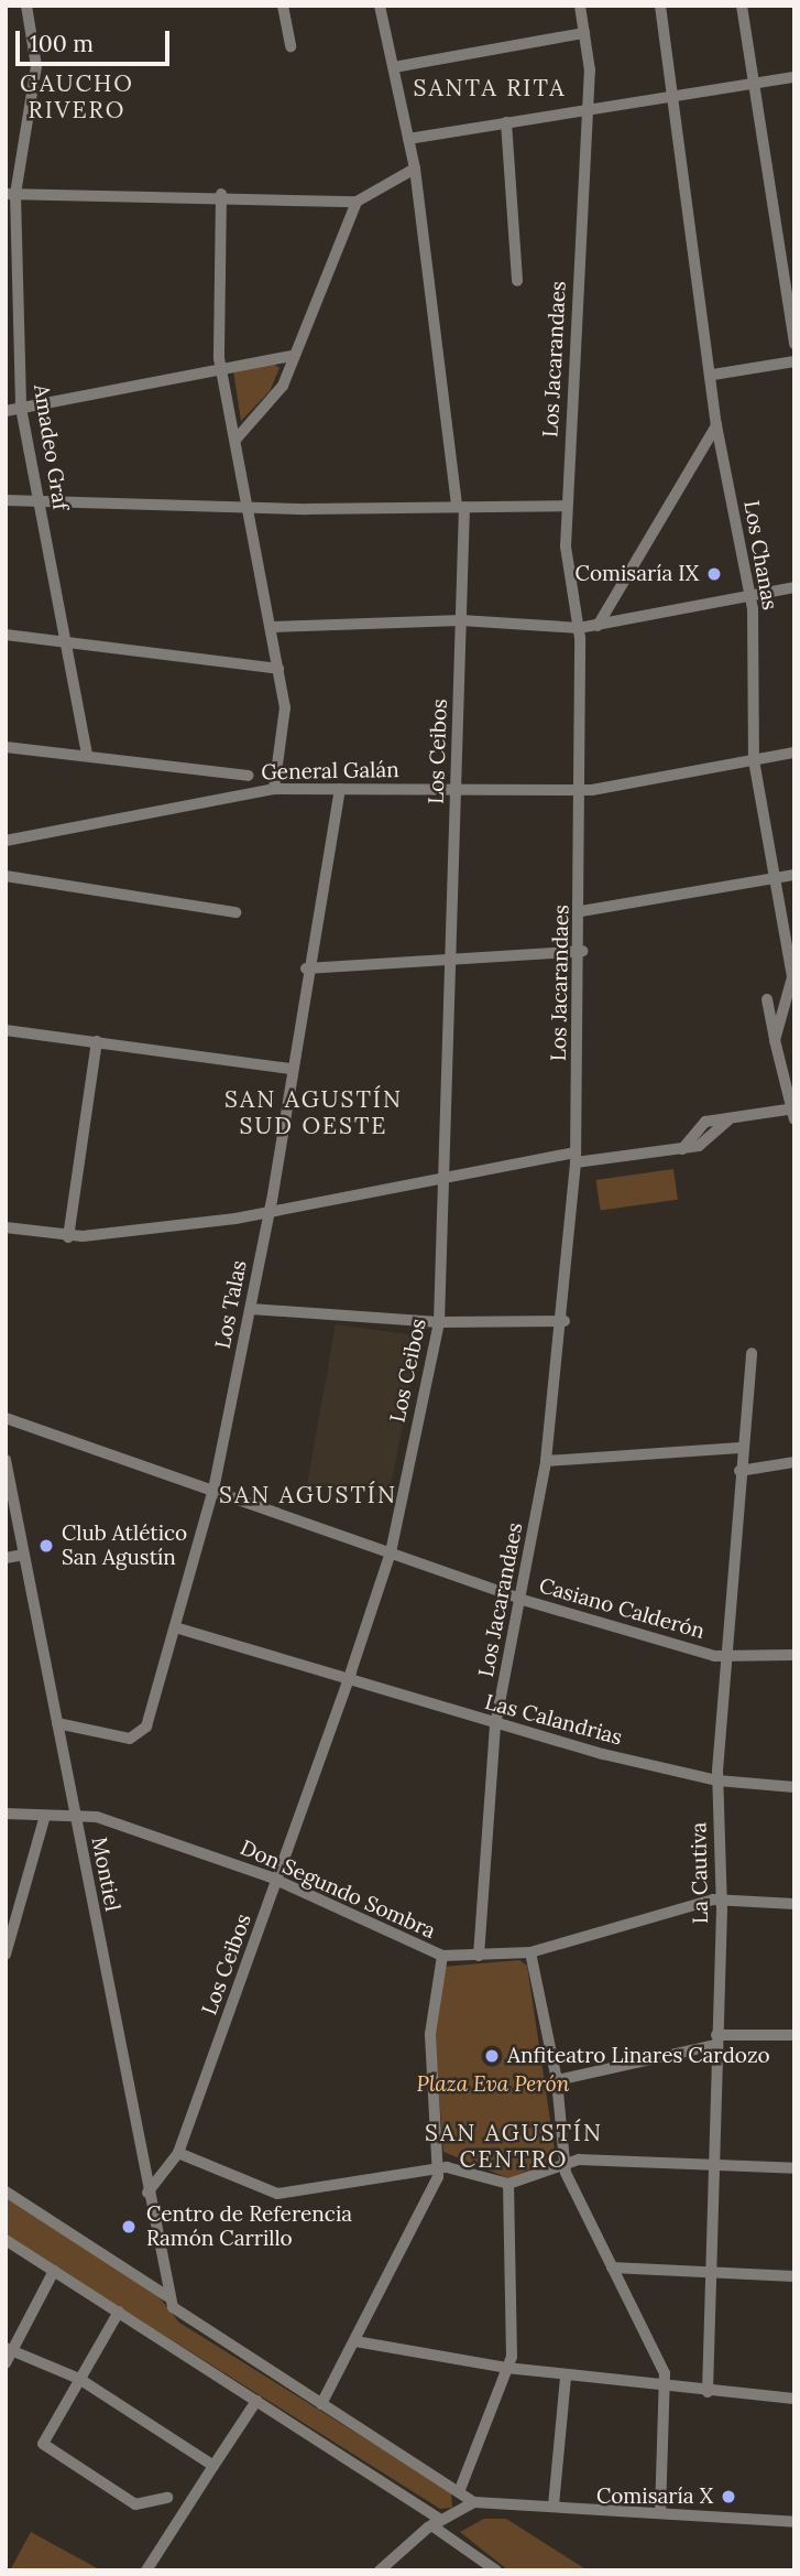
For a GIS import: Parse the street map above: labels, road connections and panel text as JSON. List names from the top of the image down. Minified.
{"streets":{"street":["Los Jacarandaes","Amadeo Graf","Los Chanas","Los Ceibos","General Galán","Los Talas","Casiano Calderón","Las Calandrias","La Cautiva","Montiel","Don Segundo Sombra"]},"crossings":[["Los Jacarandaes","General Galán"],["Los Jacarandaes","Casiano Calderón"],["Los Jacarandaes","Las Calandrias"],["Los Jacarandaes","Don Segundo Sombra"],["Los Chanas","General Galán"],["Los Ceibos","General Galán"],["Los Ceibos","Casiano Calderón"],["Los Ceibos","Las Calandrias"],["Los Ceibos","Montiel"],["Los Ceibos","Don Segundo Sombra"],["General Galán","Los Talas"],["Los Talas","Casiano Calderón"],["Los Talas","Las Calandrias"],["Los Talas","Montiel"],["Casiano Calderón","La Cautiva"],["Las Calandrias","La Cautiva"],["La Cautiva","Don Segundo Sombra"],["Montiel","Don Segundo Sombra"]],"districts":["GAUCHO RIVERO","SANTA RITA","SAN AGUSTÍN SUD OESTE","SAN AGUSTÍN","SAN AGUSTÍN CENTRO"],"parks":["Plaza Eva Perón"],"places":["Comisaría IX","Club Atlético San Agustín","Anfiteatro Linares Cardozo","Centro de Referencia Ramón Carrillo","Comisaría X"],"scale_bar":"100 m"}
